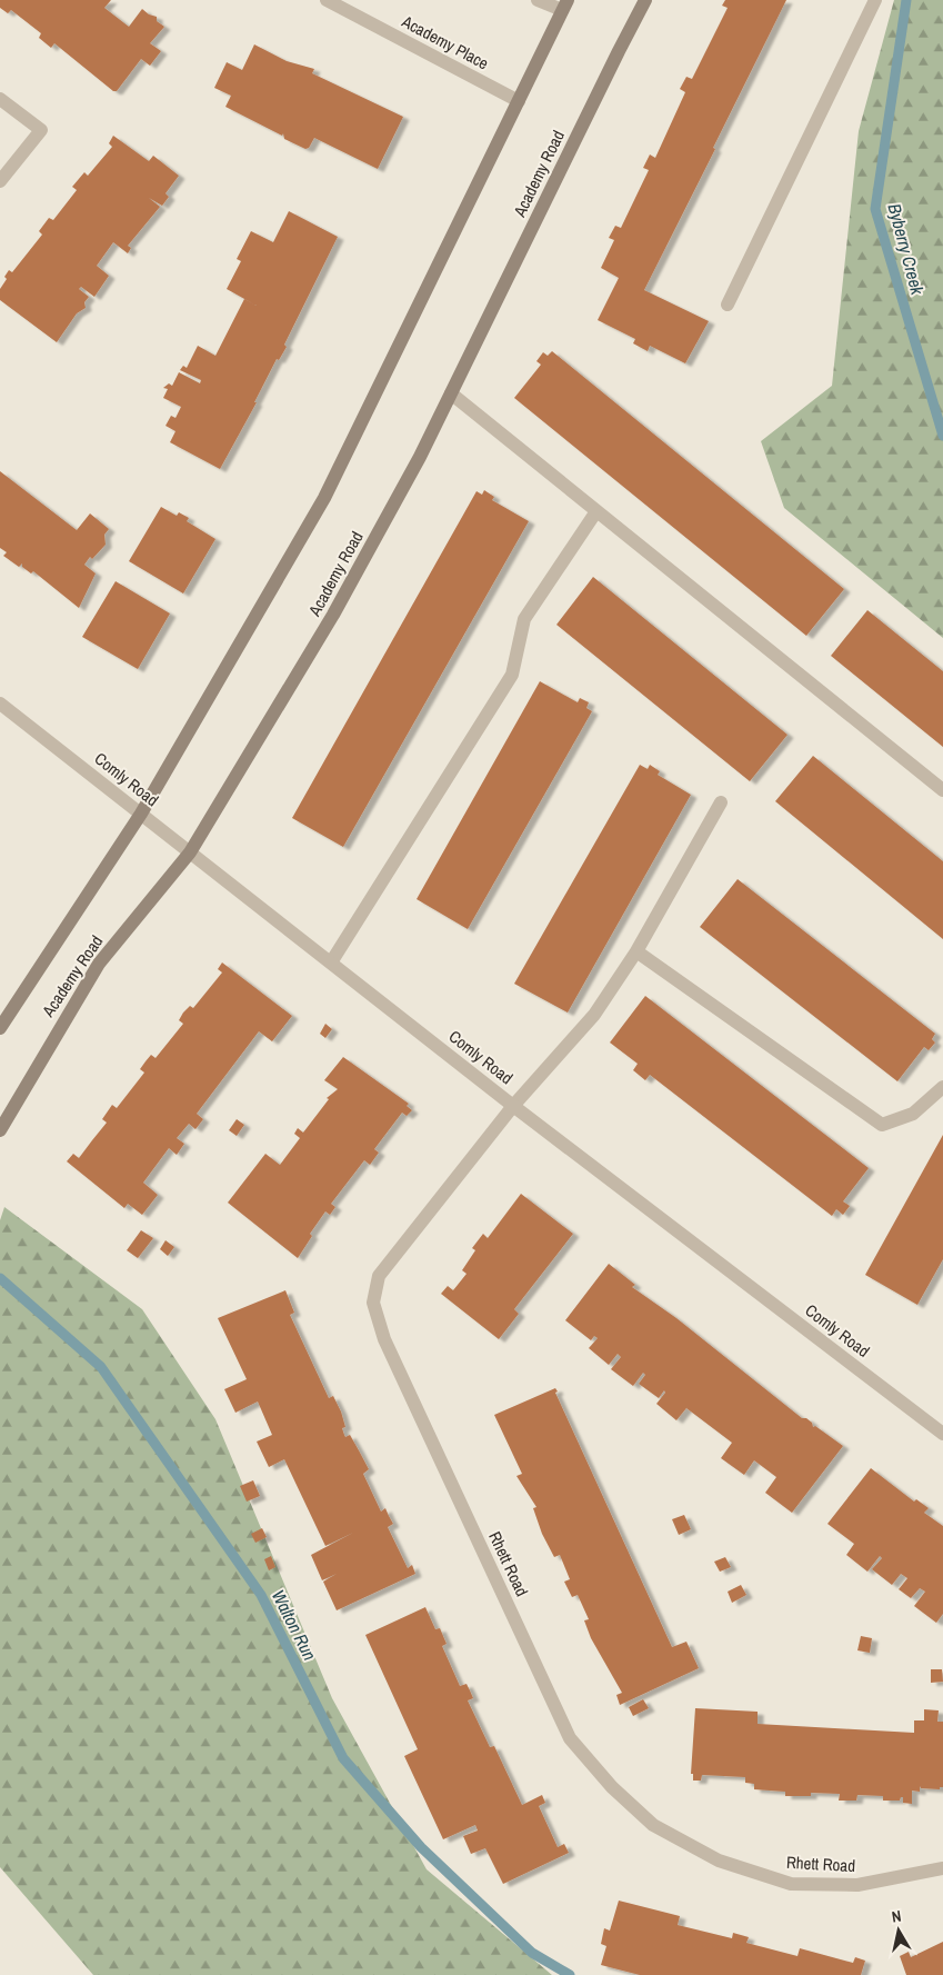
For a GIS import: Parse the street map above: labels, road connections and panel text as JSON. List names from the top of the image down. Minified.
{"streets":{"main road":["Academy Road"],"street":["Academy Place","Comly Road","Rhett Road"]},"crossings":[["Academy Place","Academy Road"],["Academy Road","Comly Road"],["Comly Road","Rhett Road"]],"water":["Byberry Creek","Walton Run"],"north":"top"}
